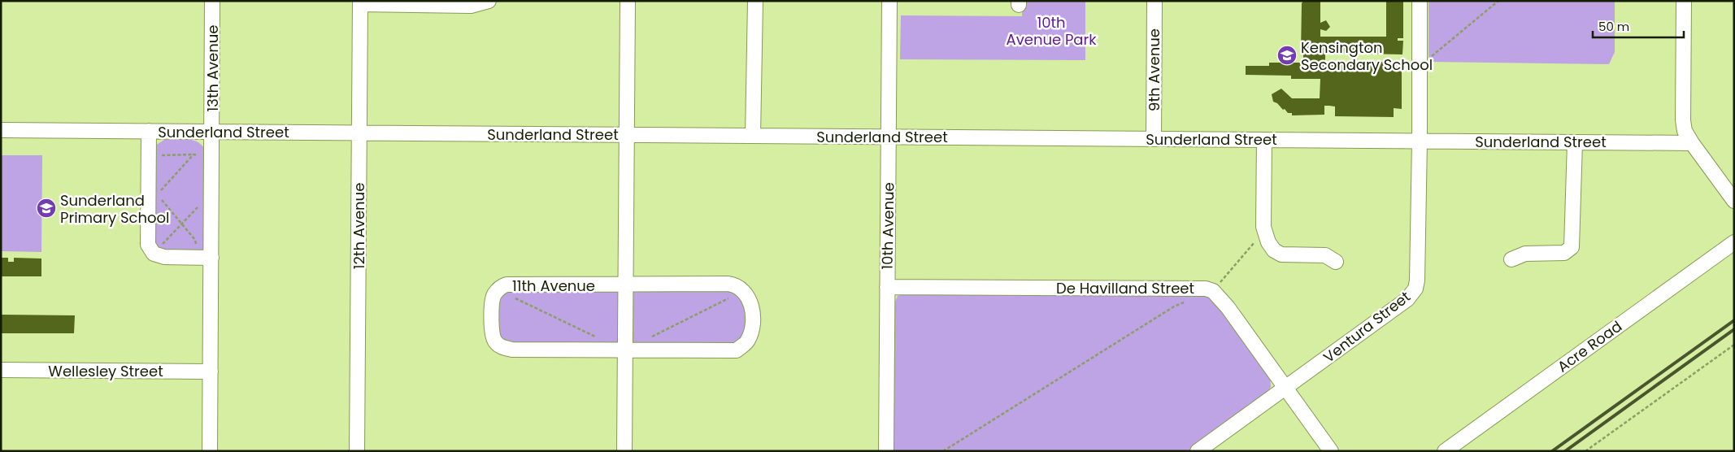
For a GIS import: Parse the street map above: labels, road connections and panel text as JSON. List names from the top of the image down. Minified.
{"streets":{"street":["13th Avenue","9th Avenue","Sunderland Street","12th Avenue","10th Avenue","11th Avenue","De Havilland Street","Ventura Street","Acre Road","Wellesley Street"]},"crossings":[["13th Avenue","Sunderland Street"],["13th Avenue","Wellesley Street"],["9th Avenue","Sunderland Street"],["Sunderland Street","12th Avenue"],["Sunderland Street","10th Avenue"],["Sunderland Street","Ventura Street"],["10th Avenue","De Havilland Street"],["De Havilland Street","Ventura Street"]],"parks":["10th Avenue Park"],"places":{"school or university":["Kensington Secondary School","Sunderland Primary School"]},"scale_bar":"50 m"}
